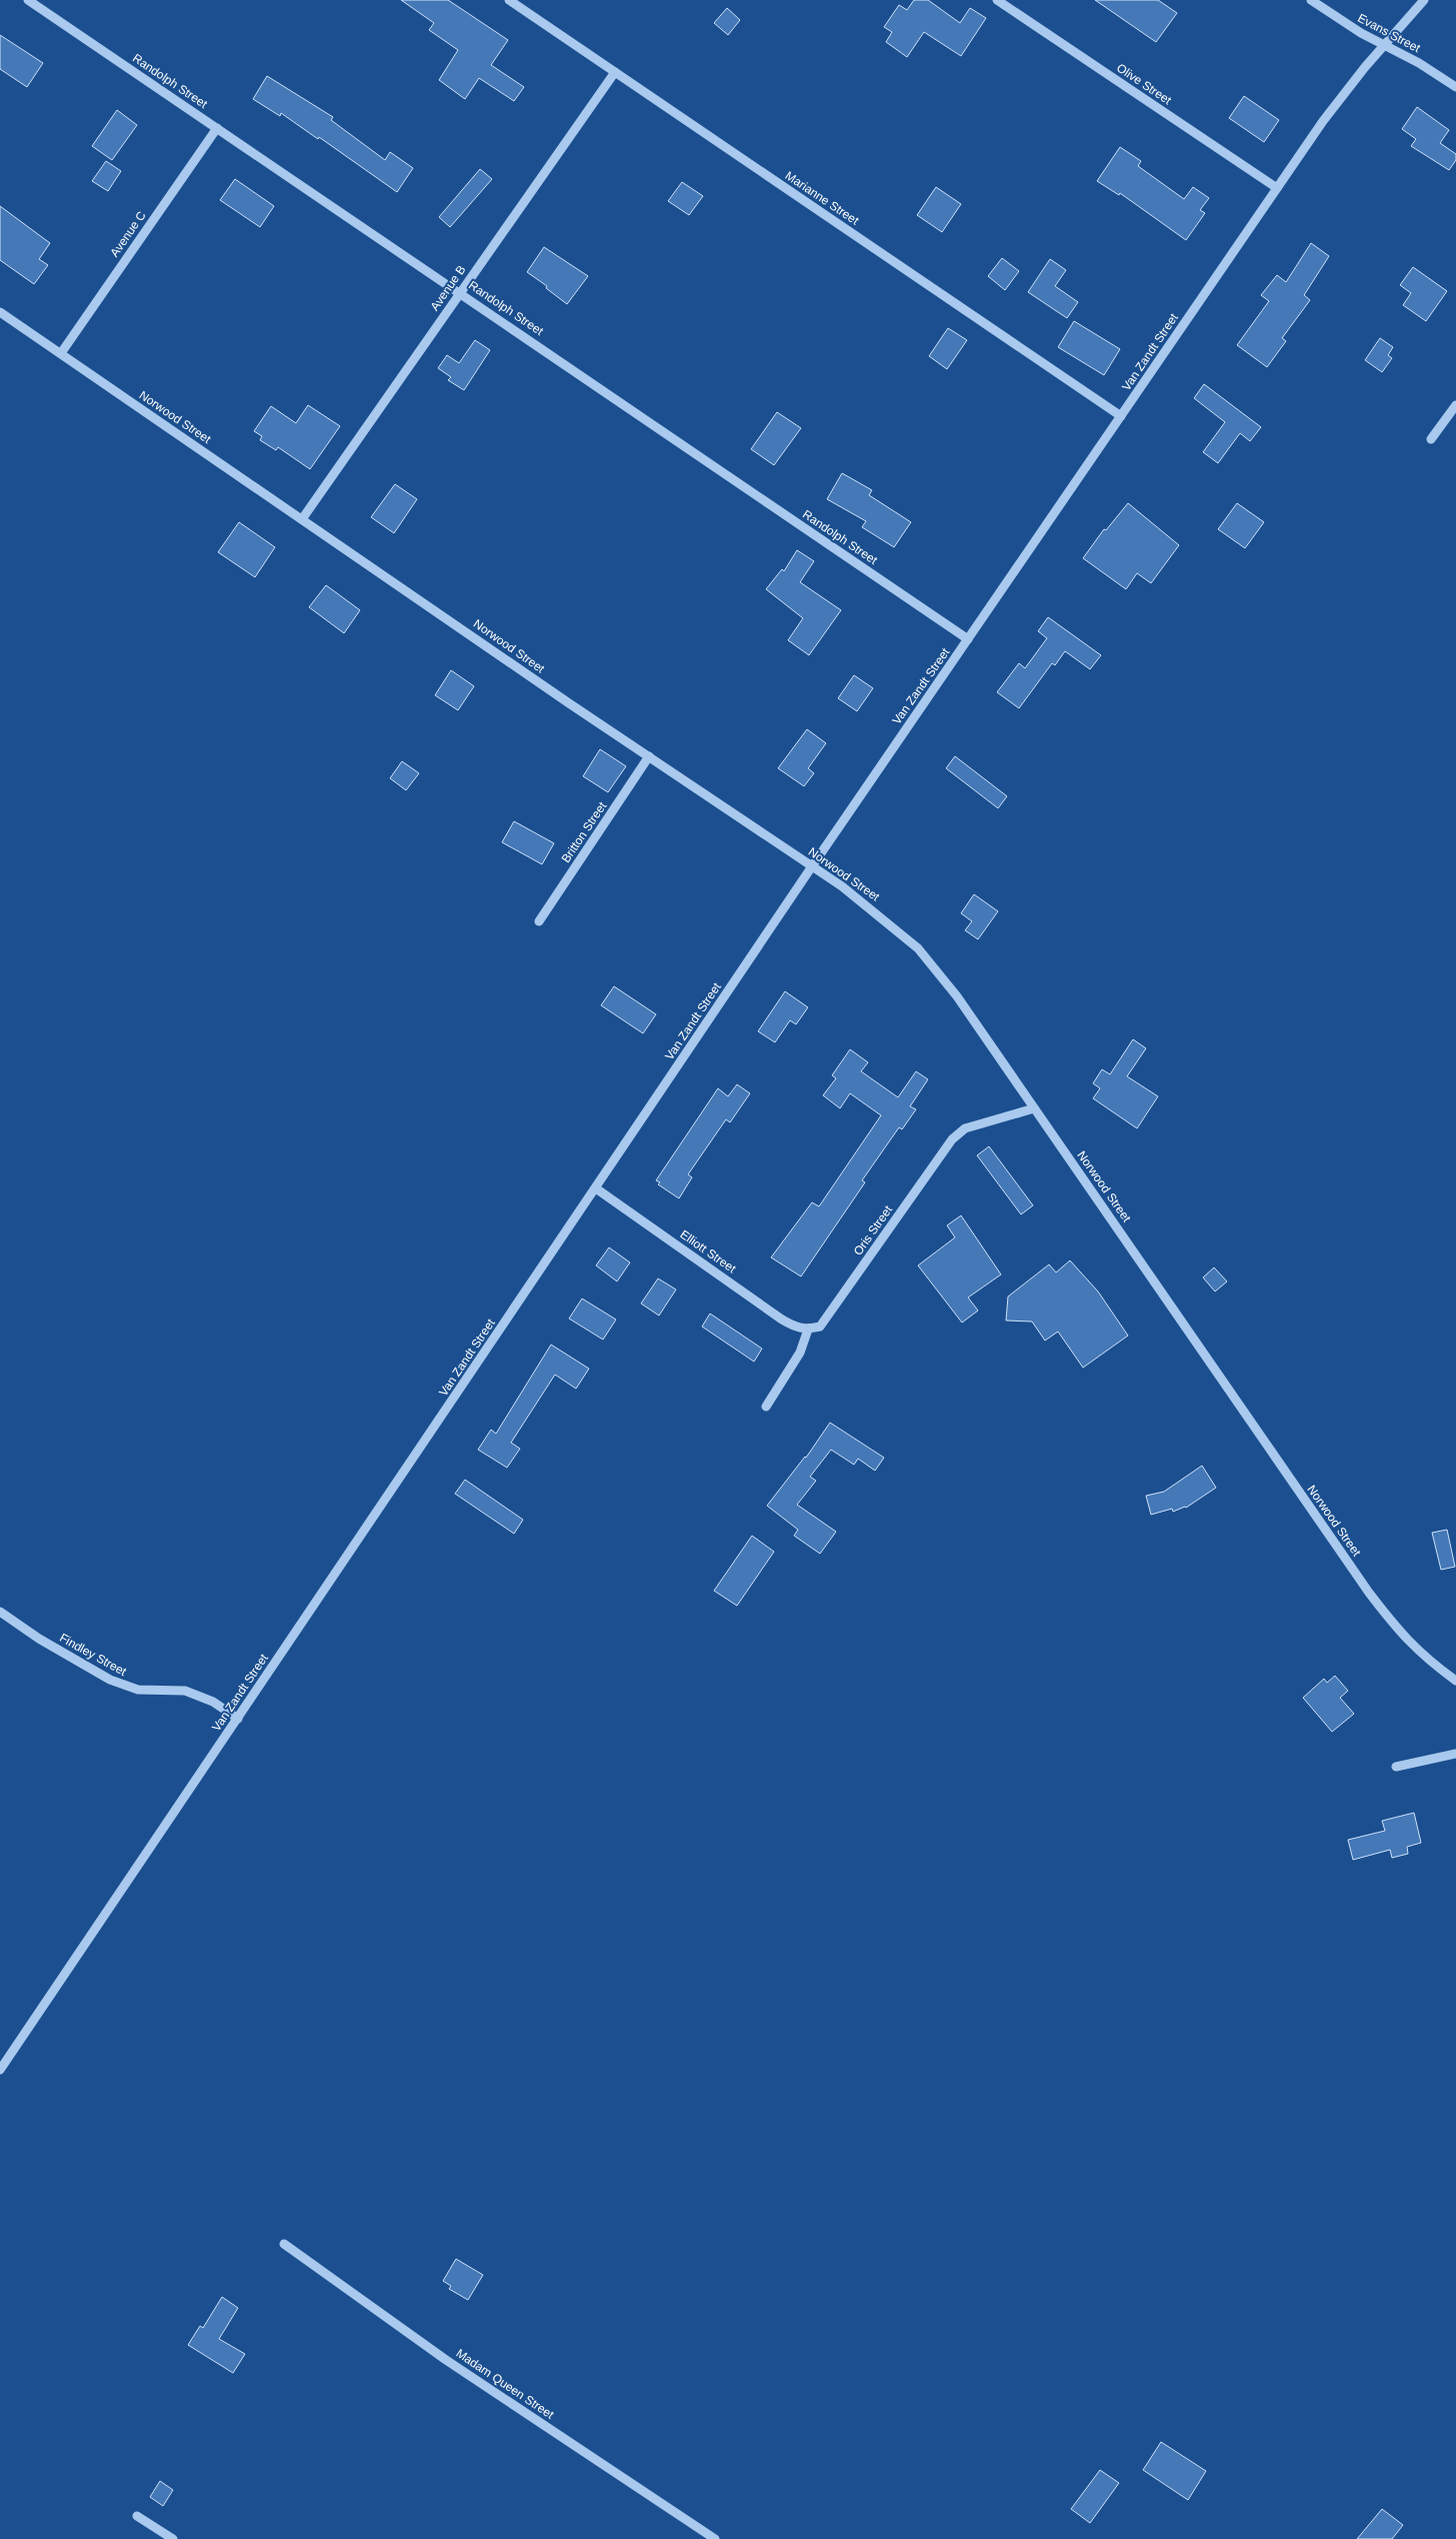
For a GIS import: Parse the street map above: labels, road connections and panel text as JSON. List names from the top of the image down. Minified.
{"streets":{"street":["Evans Street","Randolph Street","Olive Street","Marianne Street","Avenue C","Avenue B","Van Zandt Street","Norwood Street","Britton Street","Oris Street","Elliott Street","Findley Street","Madam Queen Street"]},"crossings":[["Evans Street","Van Zandt Street"],["Randolph Street","Avenue C"],["Randolph Street","Avenue B"],["Randolph Street","Van Zandt Street"],["Olive Street","Van Zandt Street"],["Marianne Street","Avenue B"],["Marianne Street","Van Zandt Street"],["Avenue C","Norwood Street"],["Avenue B","Norwood Street"],["Van Zandt Street","Norwood Street"],["Van Zandt Street","Elliott Street"],["Van Zandt Street","Findley Street"],["Norwood Street","Britton Street"],["Norwood Street","Oris Street"],["Oris Street","Elliott Street"]]}
